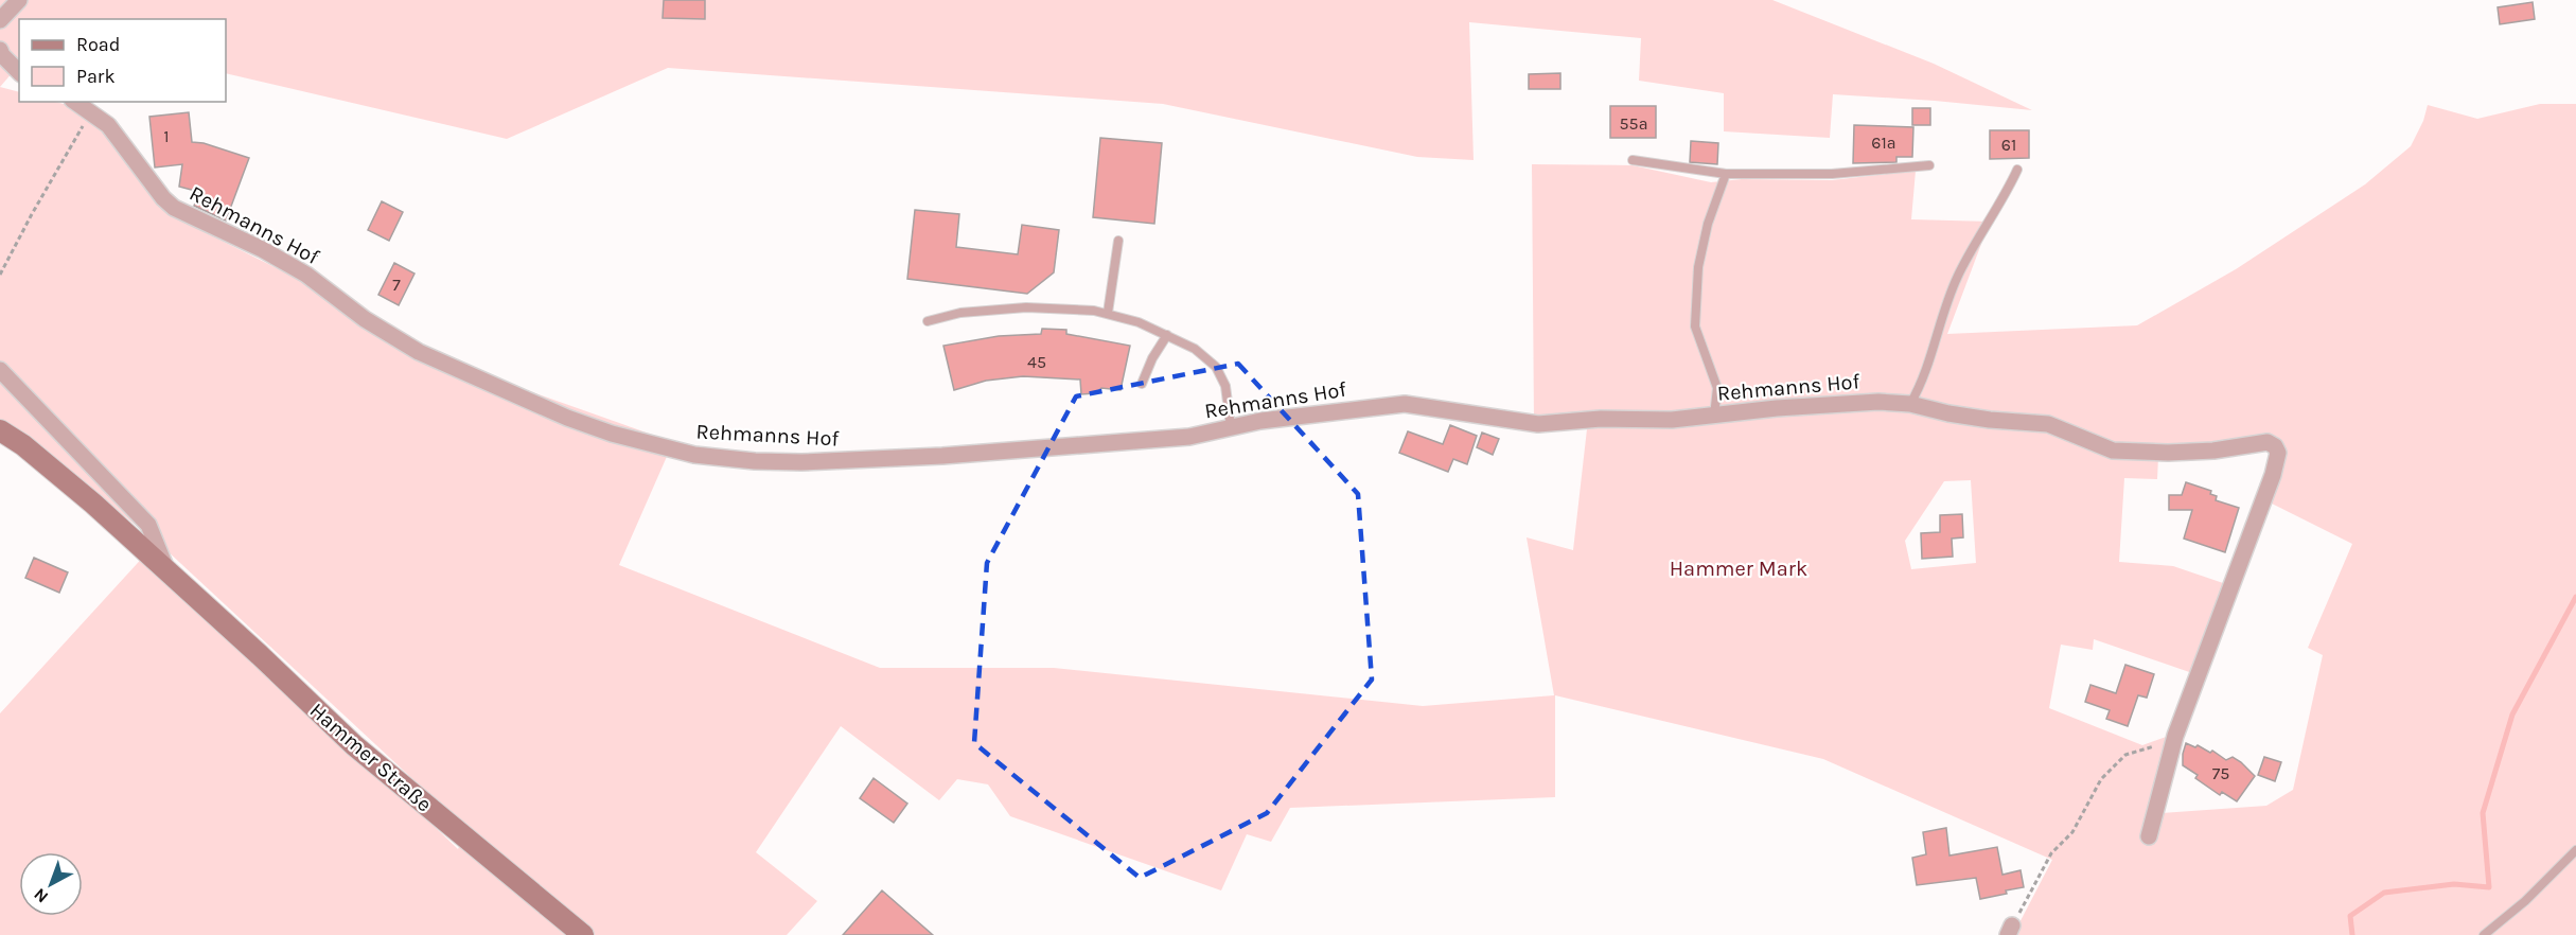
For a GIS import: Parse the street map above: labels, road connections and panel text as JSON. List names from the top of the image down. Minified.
{"streets":{"main road":["Hammer Straße"],"street":["Rehmanns Hof"]},"parks":["Hammer Mark"],"house_numbers":["55a","1","61a","61","7","45","75"],"legend":["Road","Park"],"north":"bottom left"}
